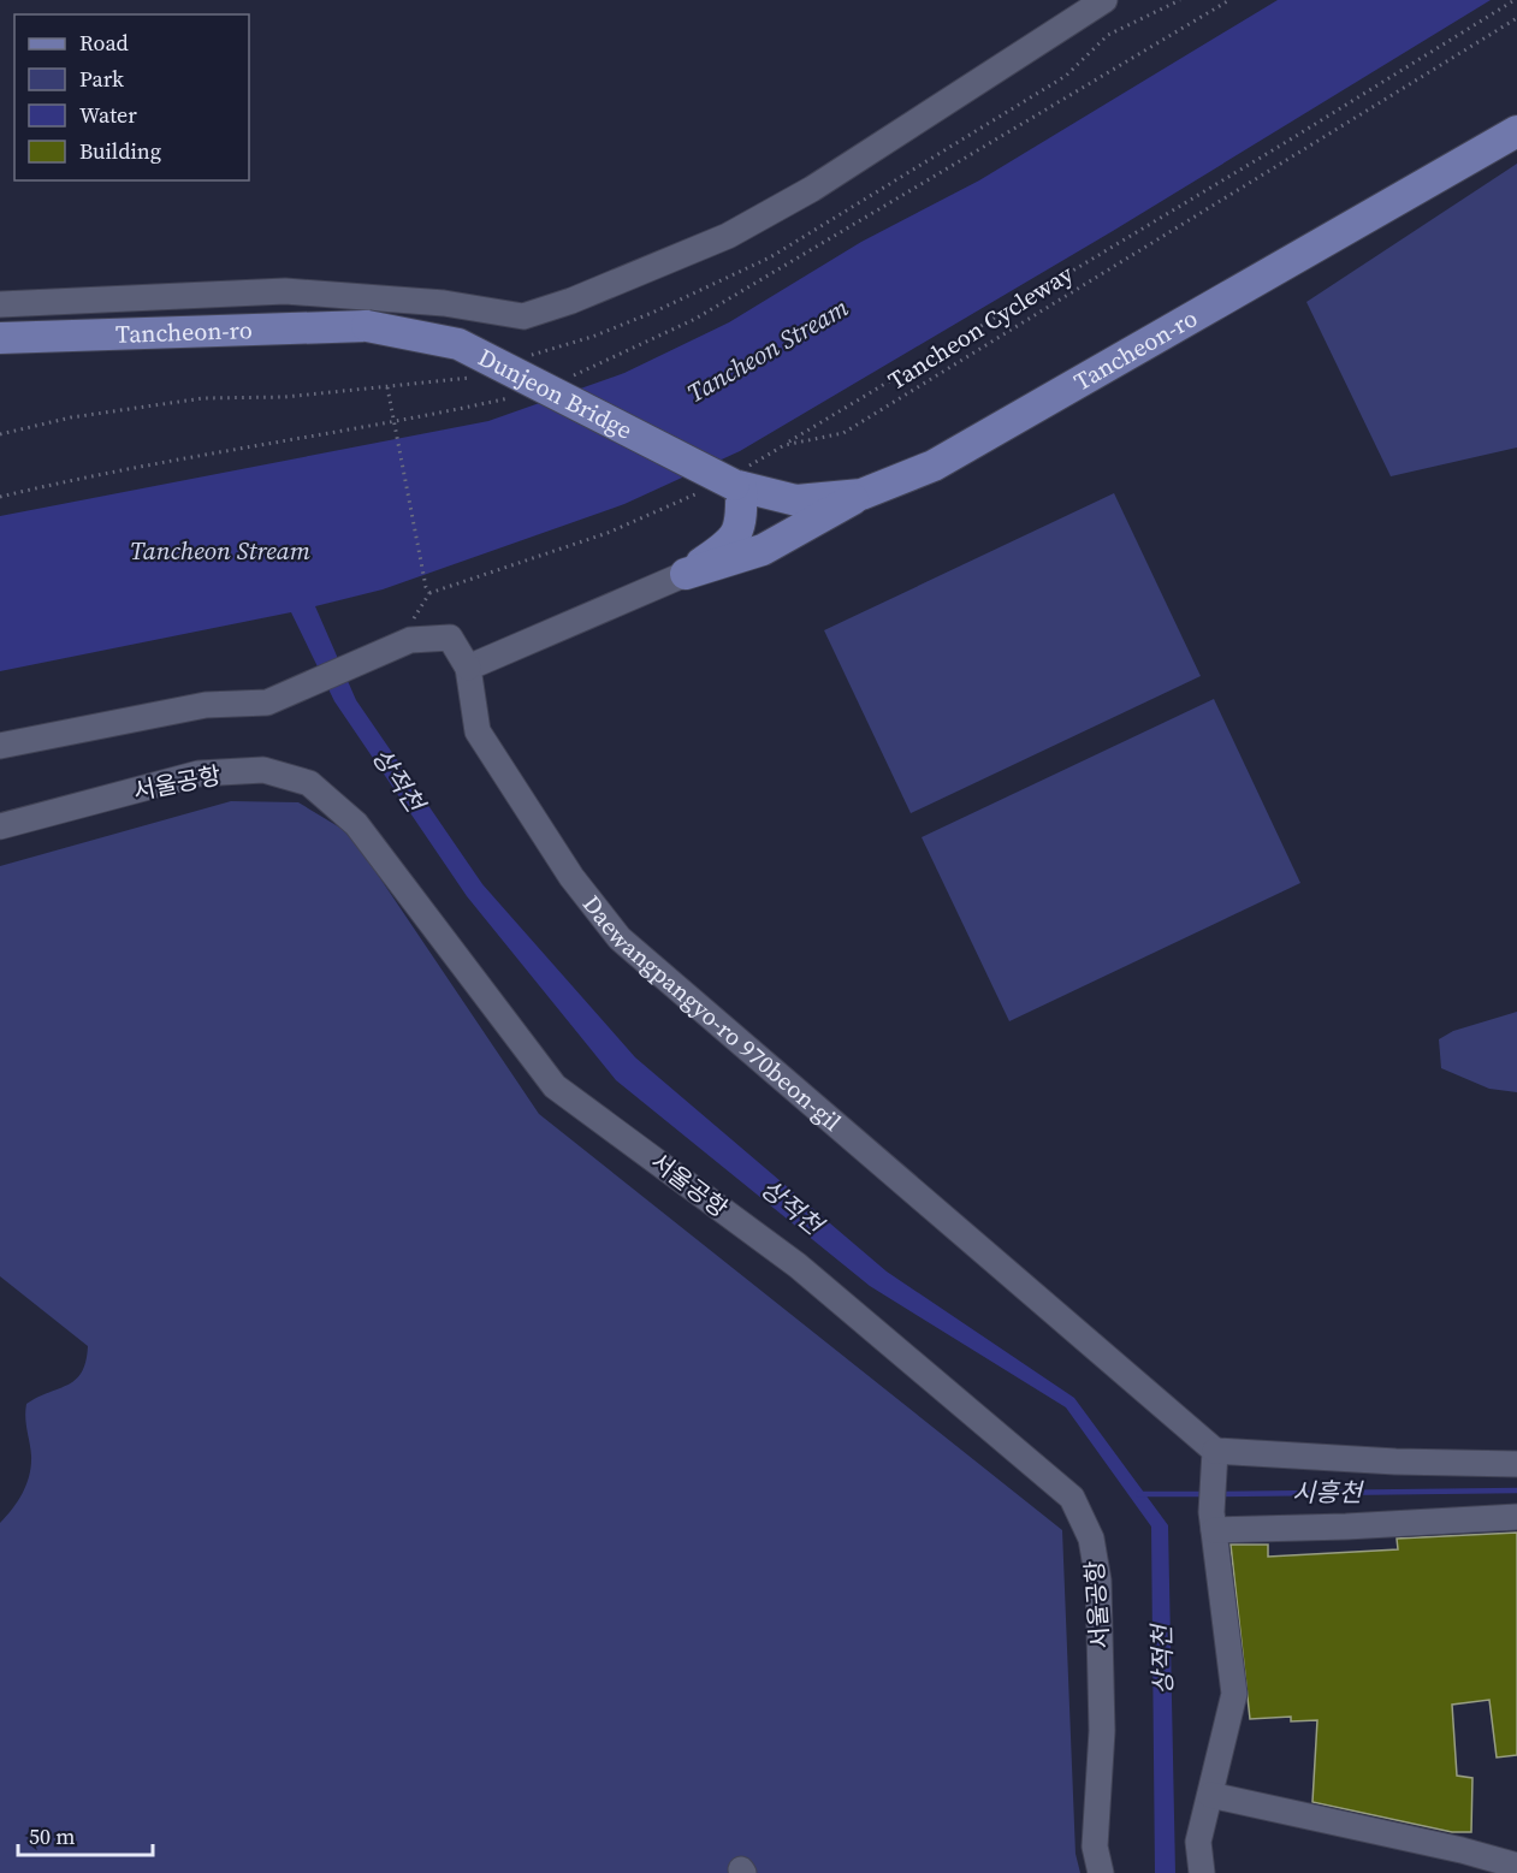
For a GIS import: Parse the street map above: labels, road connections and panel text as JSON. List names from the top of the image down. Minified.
{"streets":{"main road":["Tancheon-ro","Dunjeon Bridge"],"street":["서울공항","Daewangpangyo-ro 970beon-gil"],"path":["Tancheon Cycleway"]},"crossings":[["Tancheon Cycleway","Tancheon-ro"],["Tancheon Cycleway","Dunjeon Bridge"],["Tancheon-ro","Dunjeon Bridge"]],"water":["Tancheon Stream","상적천","시흥천"],"legend":["Road","Park","Water","Building"],"scale_bar":"50 m"}
